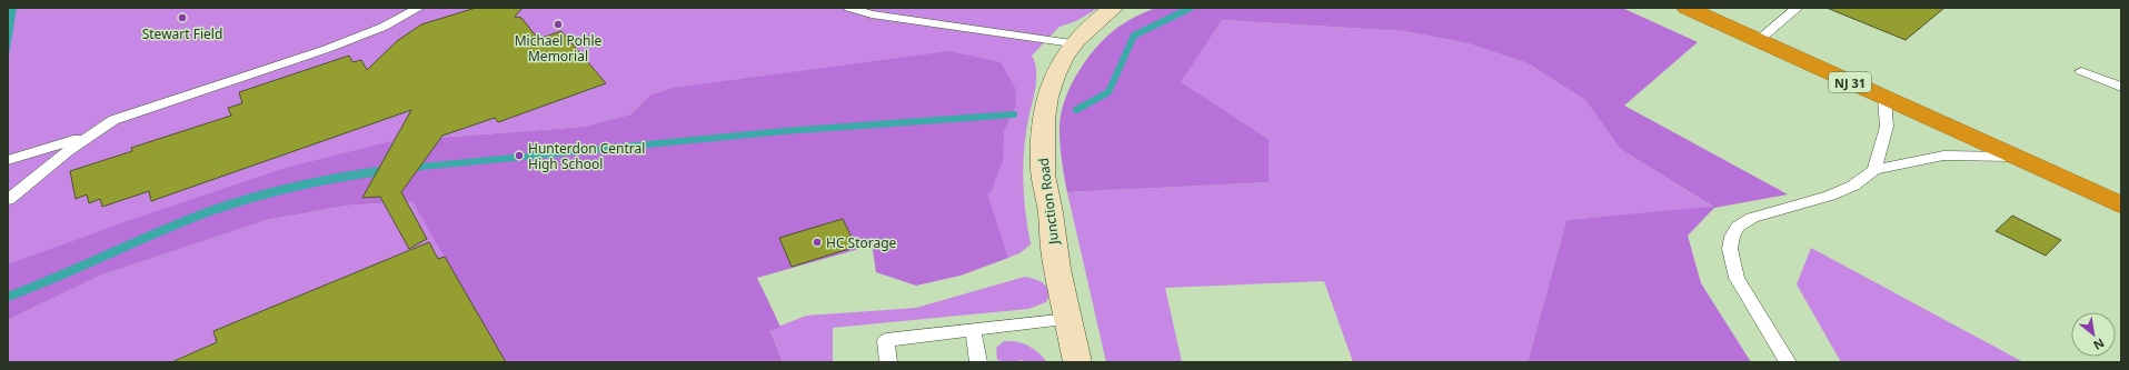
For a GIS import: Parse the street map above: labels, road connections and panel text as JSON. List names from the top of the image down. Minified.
{"streets":{"highway":["NJ 31"],"street":["Junction Road"]},"places":["Stewart Field","Michael Pohle Memorial","Hunterdon Central High School","HC Storage"],"north":"bottom right"}
